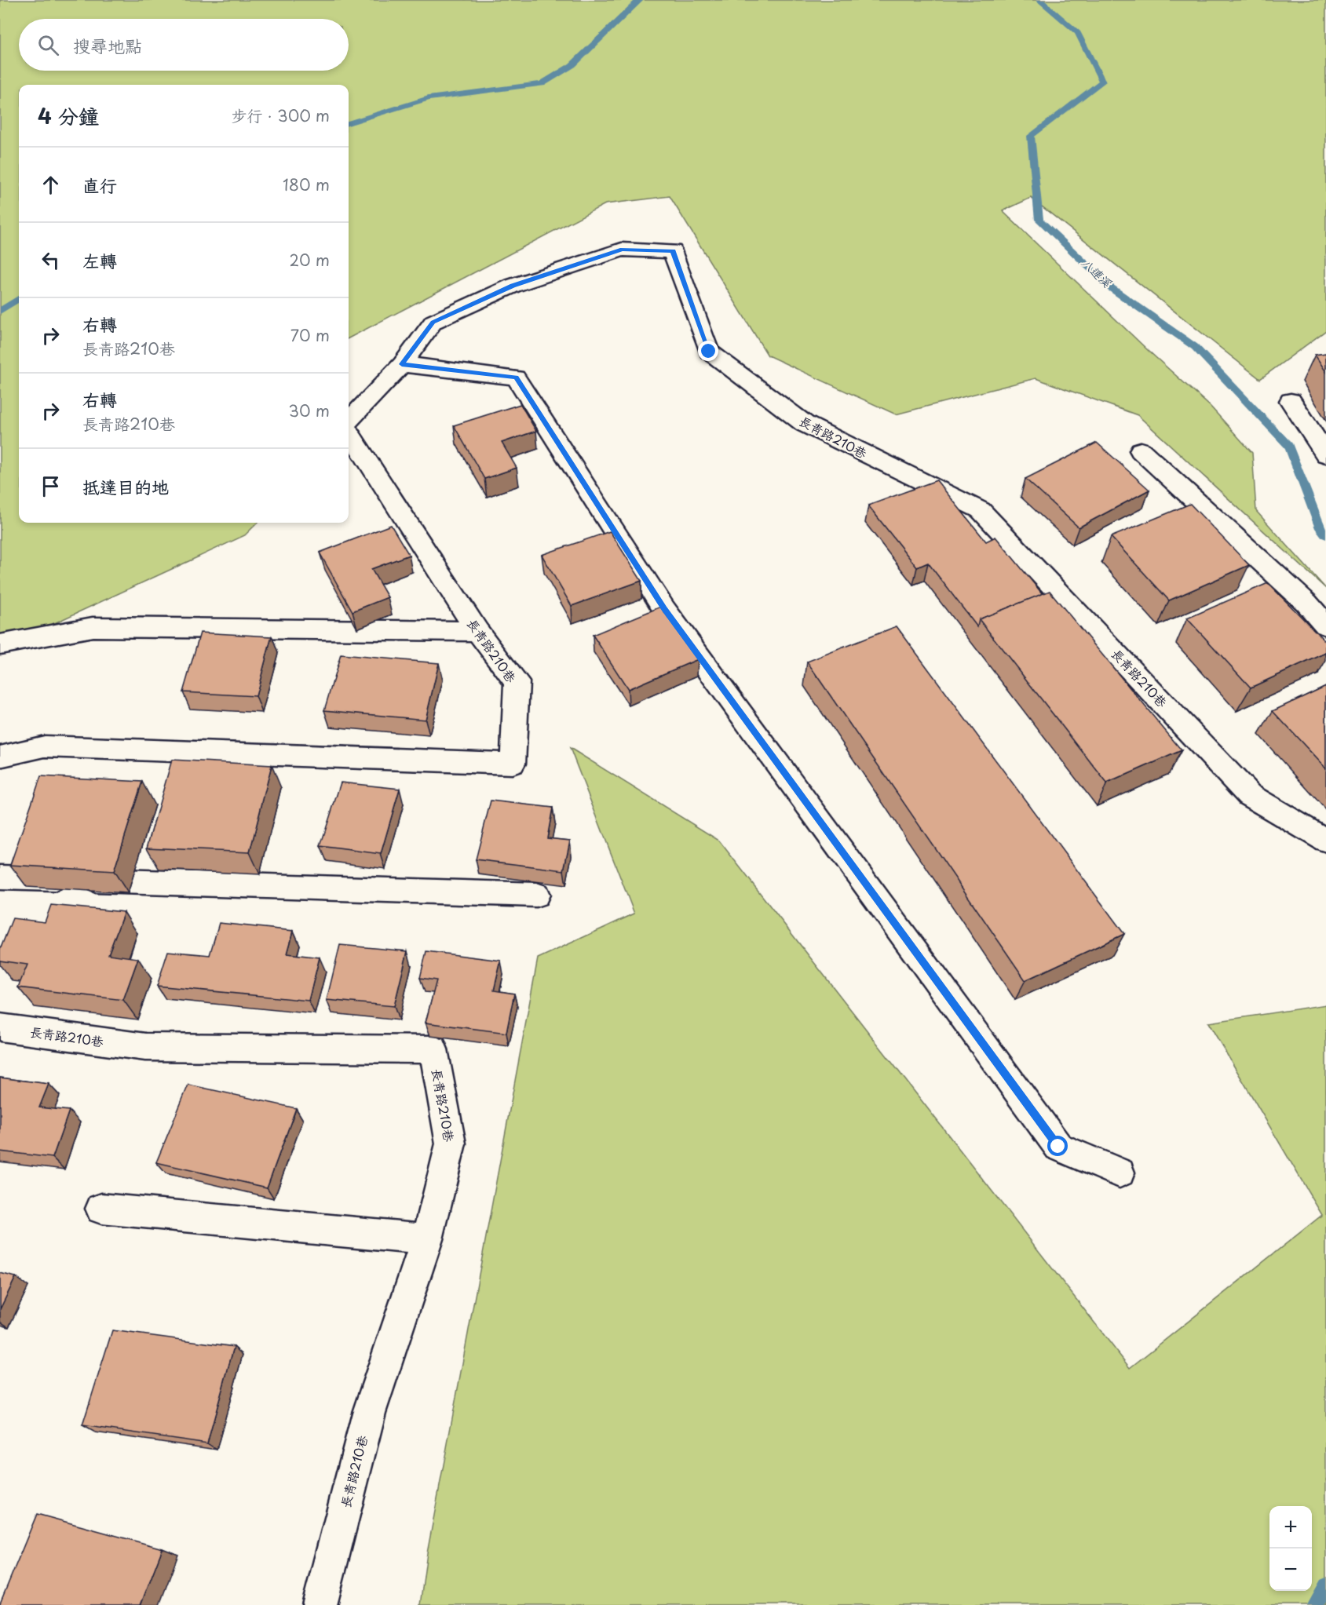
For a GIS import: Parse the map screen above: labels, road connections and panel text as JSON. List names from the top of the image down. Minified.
{"streets":{"lane":["長青路210巷"]},"water":["八連溪"],"page":{"search":"搜尋地點","heading":["4 分鐘","步行 · 300 m"],"list":[["直行","180 m"],["左轉","20 m"],["右轉","長青路210巷","70 m"],["右轉","長青路210巷","30 m"],"抵達目的地"],"map_buttons":["+","−"]}}
